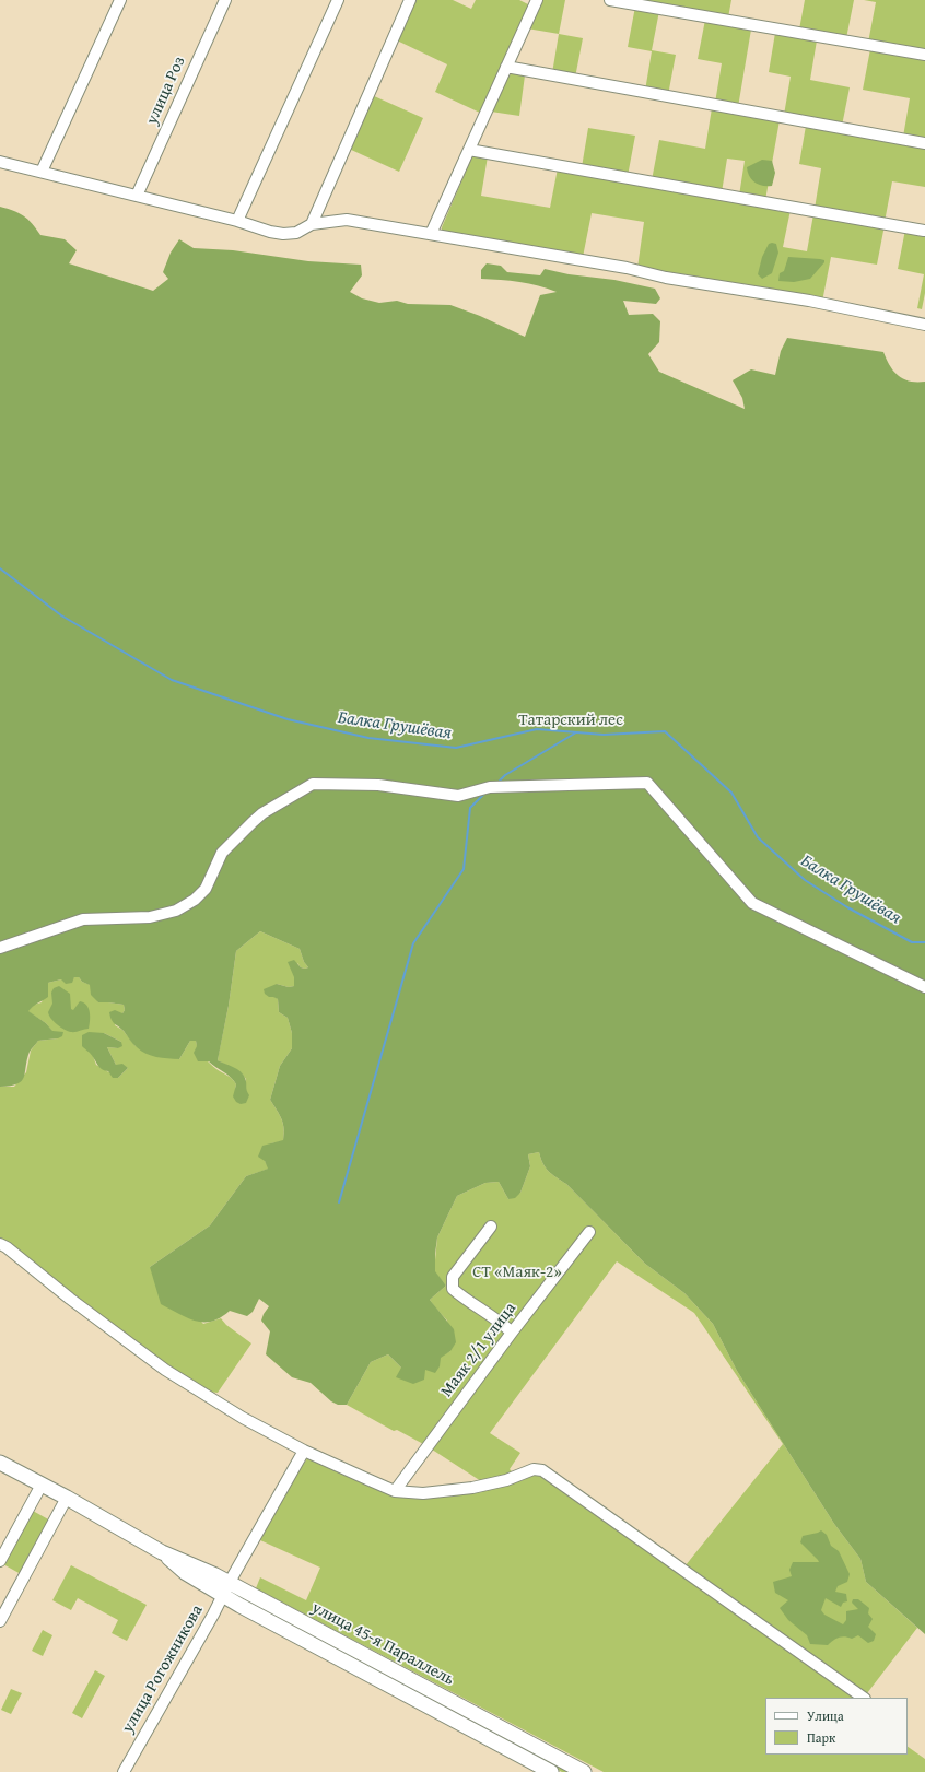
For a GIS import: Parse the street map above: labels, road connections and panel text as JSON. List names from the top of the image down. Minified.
{"streets":{"main road":["улица 45-я Параллель"],"street":["улица Роз","Маяк 2/1 улица","улица Рогожникова"]},"crossings":[["улица 45-я Параллель","улица Рогожникова"]],"water":["Балка Грушёвая"],"parks":["Татарский лес","СТ «Маяк-2»"],"legend":["Улица","Парк"]}
